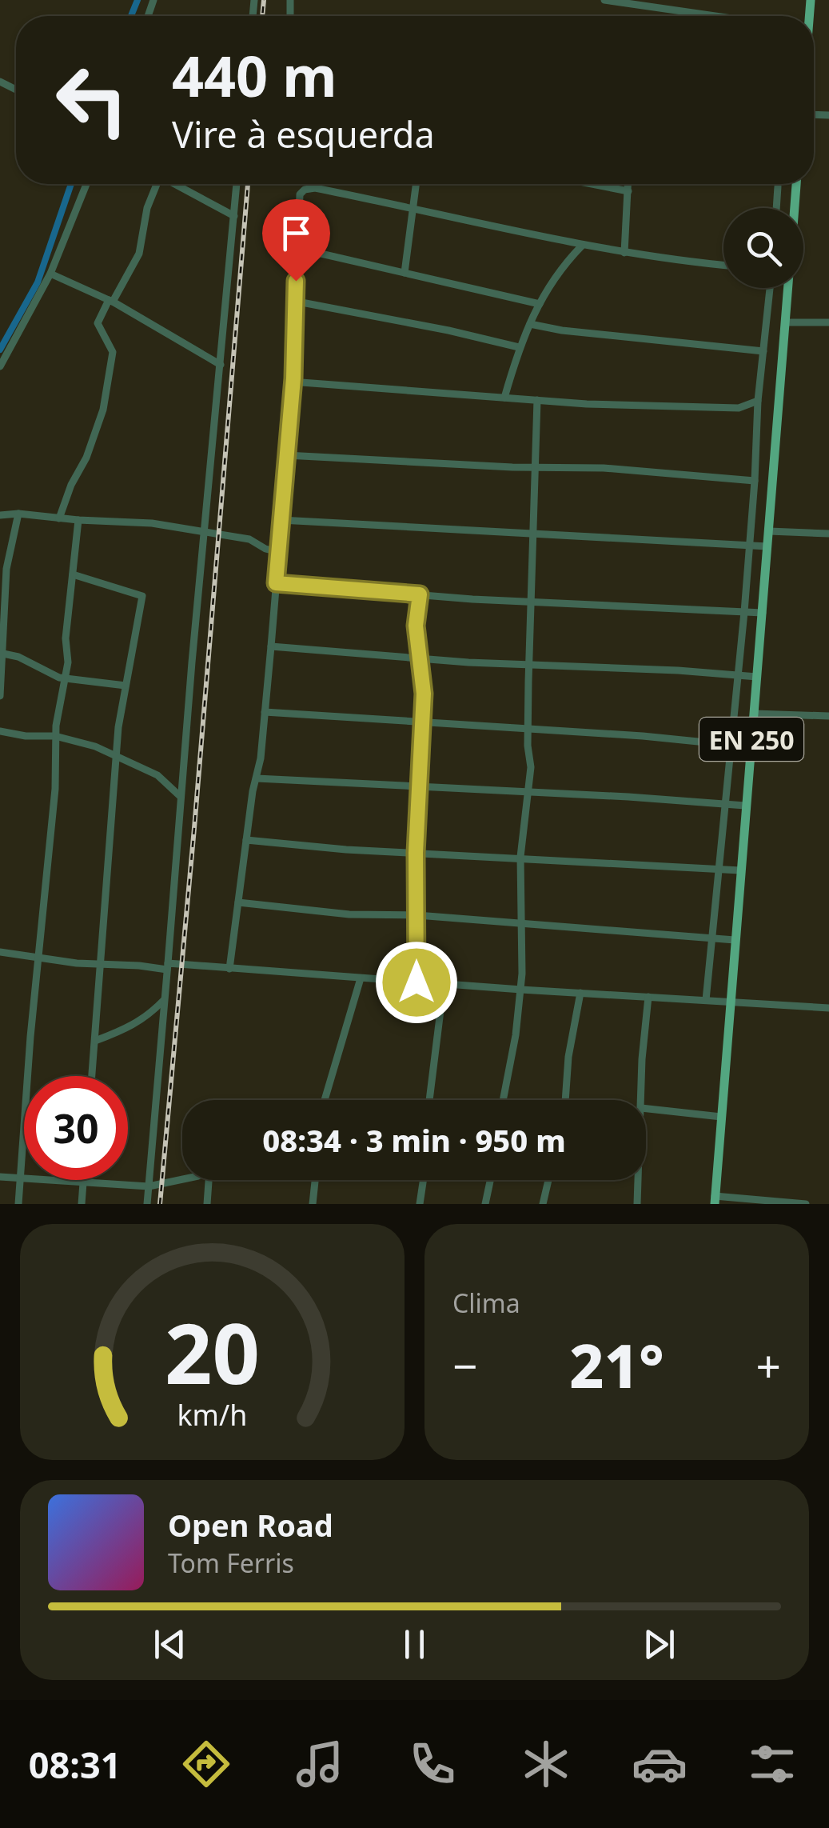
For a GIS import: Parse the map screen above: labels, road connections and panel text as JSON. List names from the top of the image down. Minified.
{"streets":{"main road":["EN 250"]},"page":{"turn":["440 m","Vire à esquerda"],"limit":"30","trip":"08:34 · 3 min · 950 m","tile":"Clima","heat":["−","21°","+"],"song":["Open Road","Tom Ferris"],"tabs":"08:31","gauge":["20","km/h"]}}
